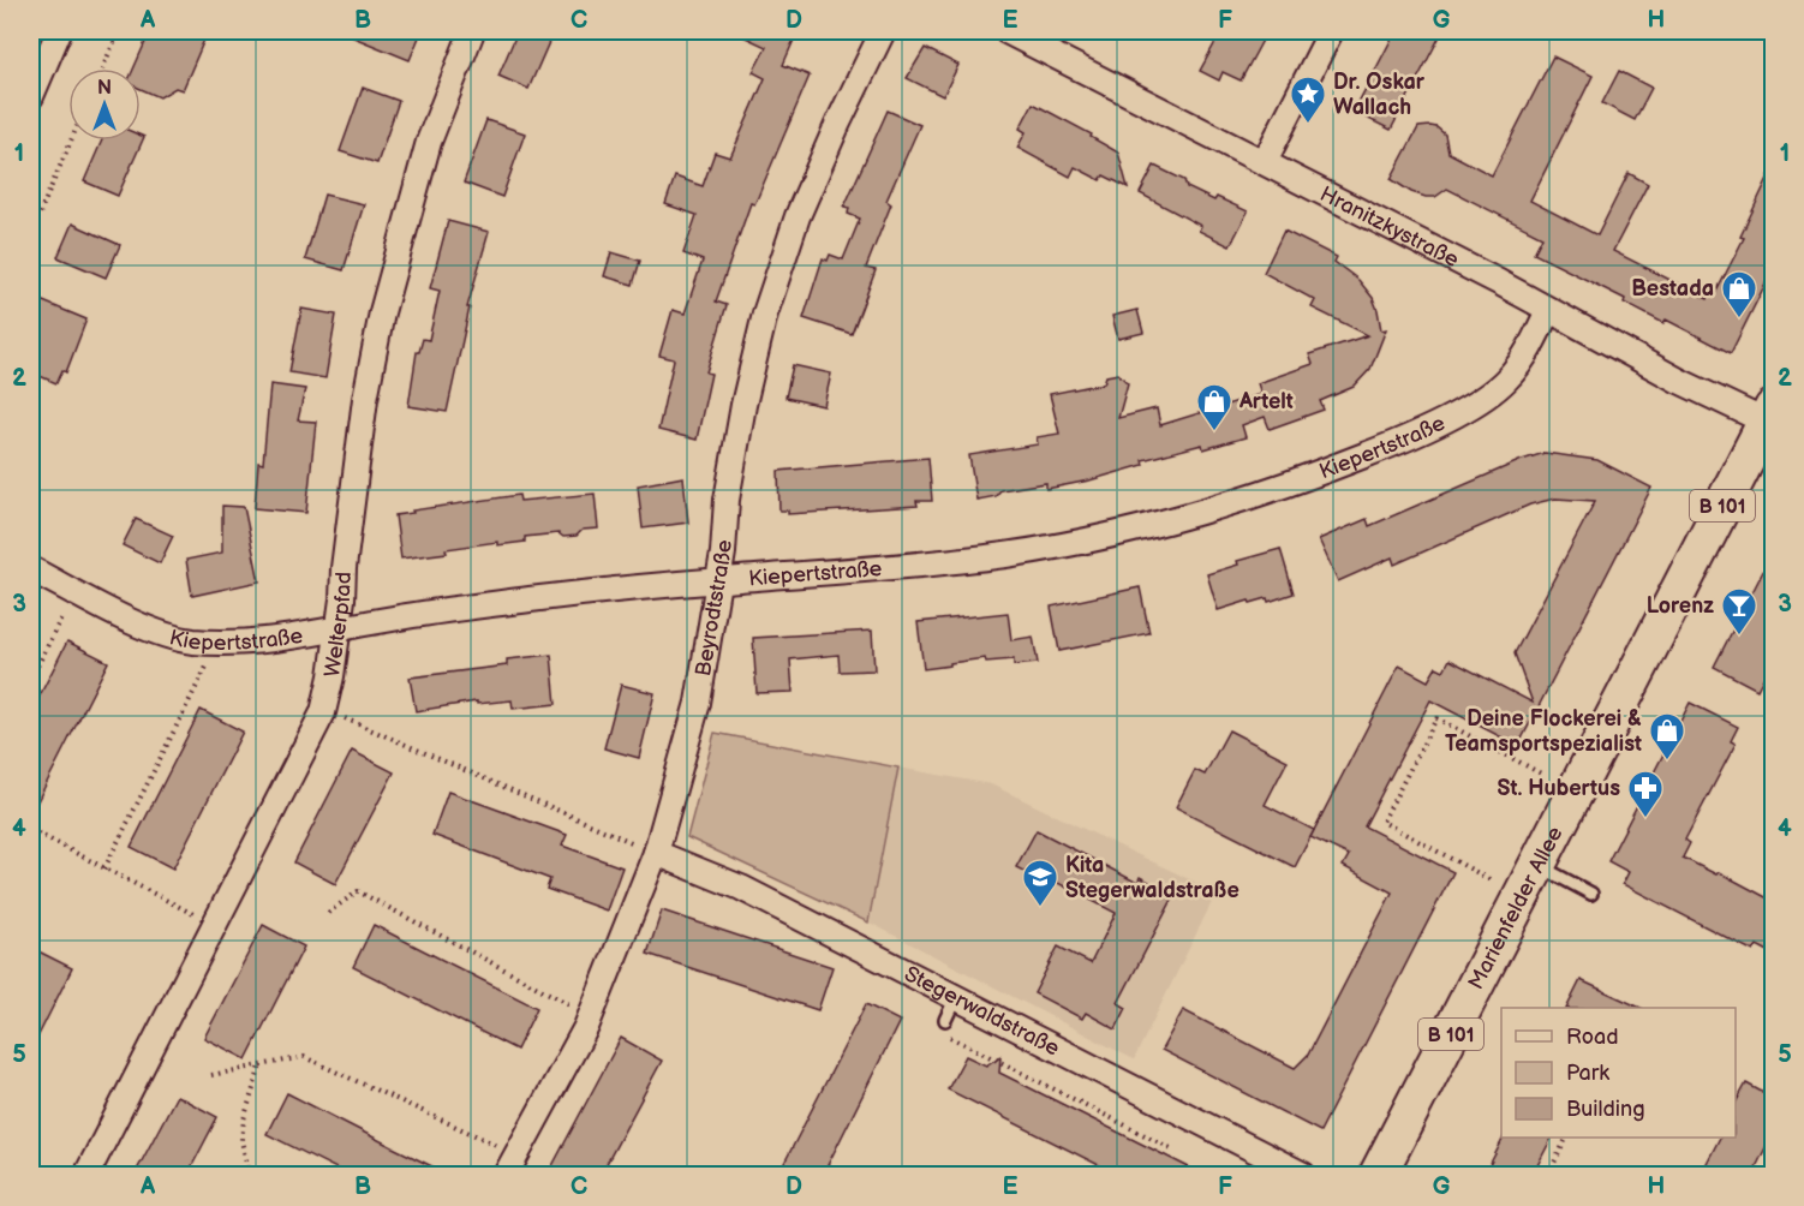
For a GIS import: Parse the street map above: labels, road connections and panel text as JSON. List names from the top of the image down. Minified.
{"streets":{"main road":["B 101","Marienfelder Allee"],"street":["Hranitzkystraße","Kiepertstraße","Beyrodtstraße","Welterpfad","Stegerwaldstraße"]},"crossings":[["Hranitzkystraße","Kiepertstraße"],["Hranitzkystraße","Marienfelder Allee"],["Kiepertstraße","Beyrodtstraße"],["Kiepertstraße","Welterpfad"],["Beyrodtstraße","Stegerwaldstraße"]],"places":{"place":["Dr. Oskar Wallach"],"shop":["Bestada","Artelt","Deine Flockerei & Teamsportspezialist"],"bar":["Lorenz"],"pharmacy":["St. Hubertus"],"school or university":["Kita Stegerwaldstraße"]},"legend":["Road","Park","Building"],"north":"top","grid":{"columns":["A","B","C","D","E","F","G","H"],"rows":["1","2","3","4","5"]}}
